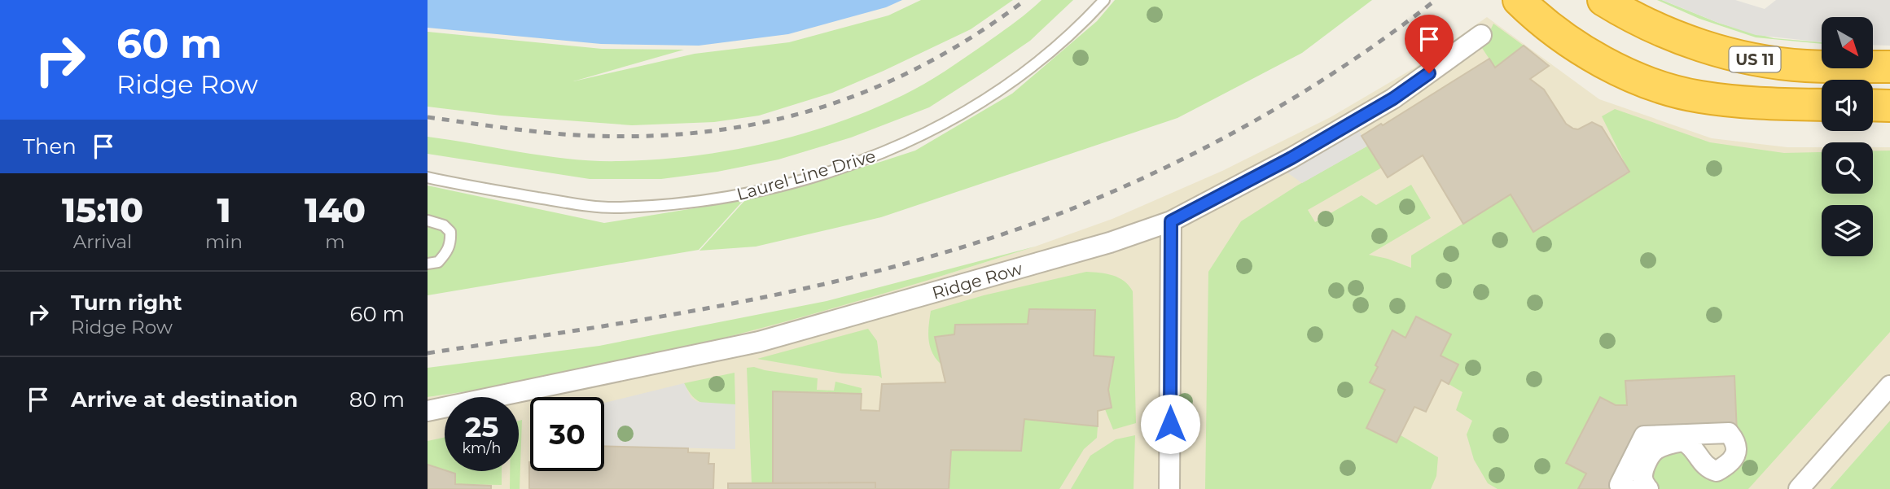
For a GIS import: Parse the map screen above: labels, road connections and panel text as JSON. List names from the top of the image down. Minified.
{"streets":{"highway":["US 11"],"street":["Ridge Row"],"lane":["Laurel Line Drive"]},"north":"bottom right","page":{"turn":["60 m","Ridge Row"],"then":"Then","eta":["15:10","Arrival","1","min","140","m"],"list":[{"name":"Turn right","note":"Ridge Row","value":"60 m"},{"name":"Arrive at destination","value":"80 m"}],"speed":"25 km/h","limit":"30"}}
